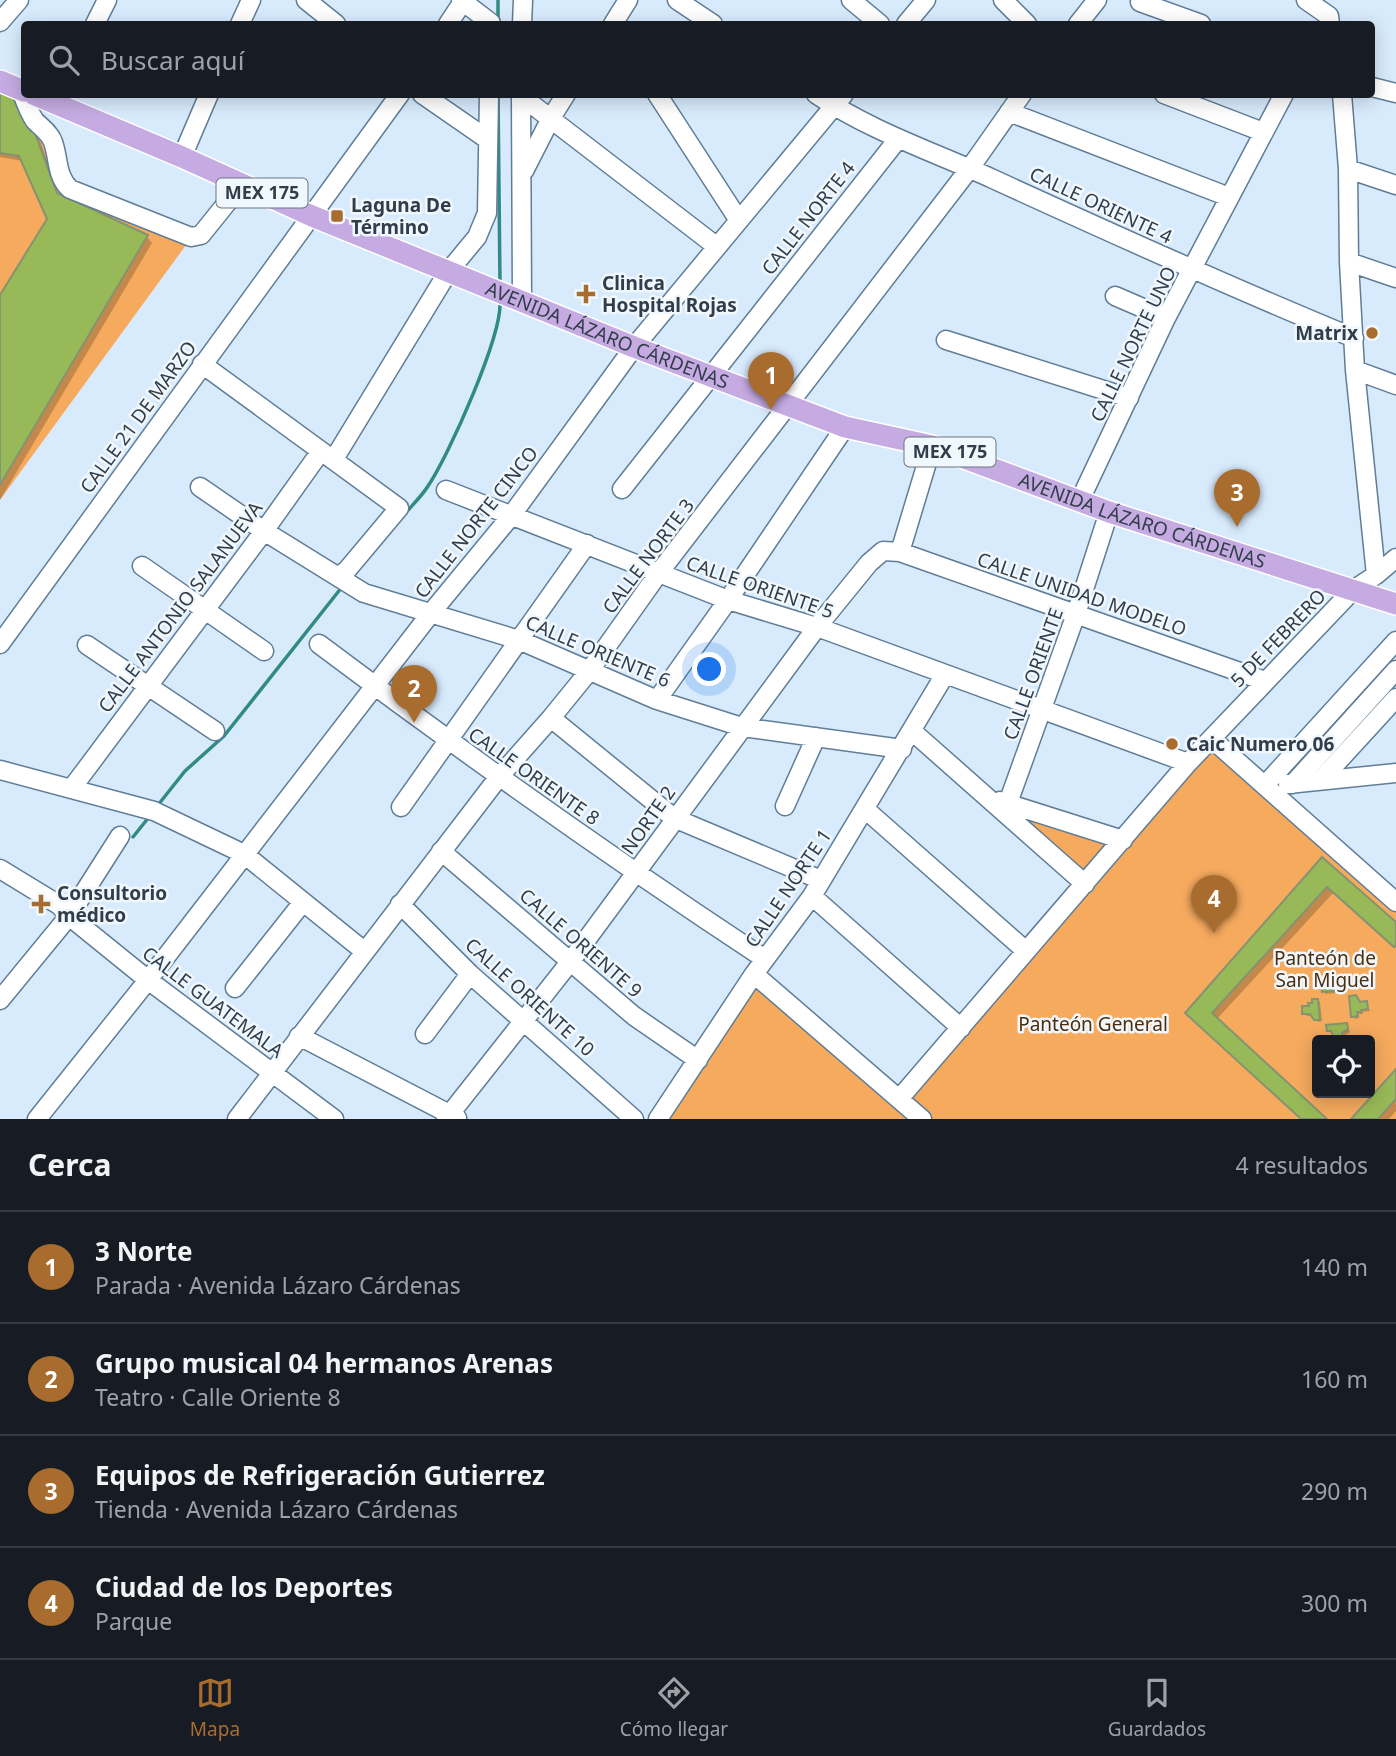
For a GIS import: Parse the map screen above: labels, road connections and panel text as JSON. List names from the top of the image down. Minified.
{"streets":{"main road":["MEX 175","AVENIDA LÁZARO CÁRDENAS"],"street":["CALLE ORIENTE 4","CALLE NORTE 4","CALLE NORTE UNO","CALLE 21 DE MARZO","CALLE NORTE CINCO","CALLE NORTE 3","CALLE ORIENTE 5","CALLE UNIDAD MODELO","CALLE ANTONIO SALANUEVA","5 DE FEBRERO","CALLE ORIENTE 6","CALLE ORIENTE","CALLE ORIENTE 8","NORTE 2","CALLE NORTE 1","CALLE ORIENTE 9","CALLE ORIENTE 10","CALLE GUATEMALA"]},"crossings":[["CALLE ORIENTE 4","CALLE NORTE 4"],["CALLE ORIENTE 4","CALLE NORTE UNO"],["CALLE ORIENTE 4","CALLE NORTE CINCO"],["CALLE ORIENTE 4","CALLE NORTE 3"],["CALLE NORTE 4","AVENIDA LÁZARO CÁRDENAS"],["AVENIDA LÁZARO CÁRDENAS","CALLE NORTE UNO"],["AVENIDA LÁZARO CÁRDENAS","CALLE 21 DE MARZO"],["AVENIDA LÁZARO CÁRDENAS","CALLE NORTE CINCO"],["AVENIDA LÁZARO CÁRDENAS","CALLE NORTE 3"],["AVENIDA LÁZARO CÁRDENAS","CALLE ANTONIO SALANUEVA"],["AVENIDA LÁZARO CÁRDENAS","5 DE FEBRERO"],["CALLE NORTE CINCO","CALLE ORIENTE 5"],["CALLE NORTE CINCO","CALLE ORIENTE 6"],["CALLE NORTE CINCO","CALLE ORIENTE 8"],["CALLE NORTE CINCO","CALLE GUATEMALA"],["CALLE NORTE 3","CALLE ORIENTE 5"],["CALLE NORTE 3","CALLE ORIENTE 6"],["CALLE NORTE 3","CALLE ORIENTE 8"],["CALLE NORTE 3","CALLE ORIENTE 9"],["CALLE NORTE 3","CALLE ORIENTE 10"],["CALLE NORTE 3","CALLE GUATEMALA"],["CALLE ORIENTE 5","5 DE FEBRERO"],["CALLE ORIENTE 5","CALLE ORIENTE"],["CALLE ORIENTE 5","NORTE 2"],["CALLE ORIENTE 5","CALLE NORTE 1"],["CALLE UNIDAD MODELO","5 DE FEBRERO"],["CALLE UNIDAD MODELO","CALLE ORIENTE"],["CALLE UNIDAD MODELO","NORTE 2"],["CALLE ANTONIO SALANUEVA","CALLE ORIENTE 6"],["CALLE ORIENTE 6","NORTE 2"],["CALLE ORIENTE 6","CALLE NORTE 1"],["CALLE ORIENTE 8","NORTE 2"],["CALLE ORIENTE 8","CALLE NORTE 1"],["NORTE 2","CALLE ORIENTE 9"],["NORTE 2","CALLE ORIENTE 10"],["CALLE NORTE 1","CALLE ORIENTE 9"]],"parks":["Panteón de San Miguel","Panteón General"],"places":{"transit":["Laguna De Término"],"health":["Clinica Hospital Rojas","Consultorio médico"],"other":["Matrix","Caic Numero 06"]},"page":{"search":"Buscar aquí","pins":["1","3","2","4"],"heading":["Cerca","4 resultados"],"list":[{"mark":"1","name":"3 Norte","note":"Parada · Avenida Lázaro Cárdenas","value":"140 m"},{"mark":"2","name":"Grupo musical 04 hermanos Arenas","note":"Teatro · Calle Oriente 8","value":"160 m"},{"mark":"3","name":"Equipos de Refrigeración Gutierrez","note":"Tienda · Avenida Lázaro Cárdenas","value":"290 m"},{"mark":"4","name":"Ciudad de los Deportes","note":"Parque","value":"300 m"}],"nav":["Mapa","Cómo llegar","Guardados"]}}
